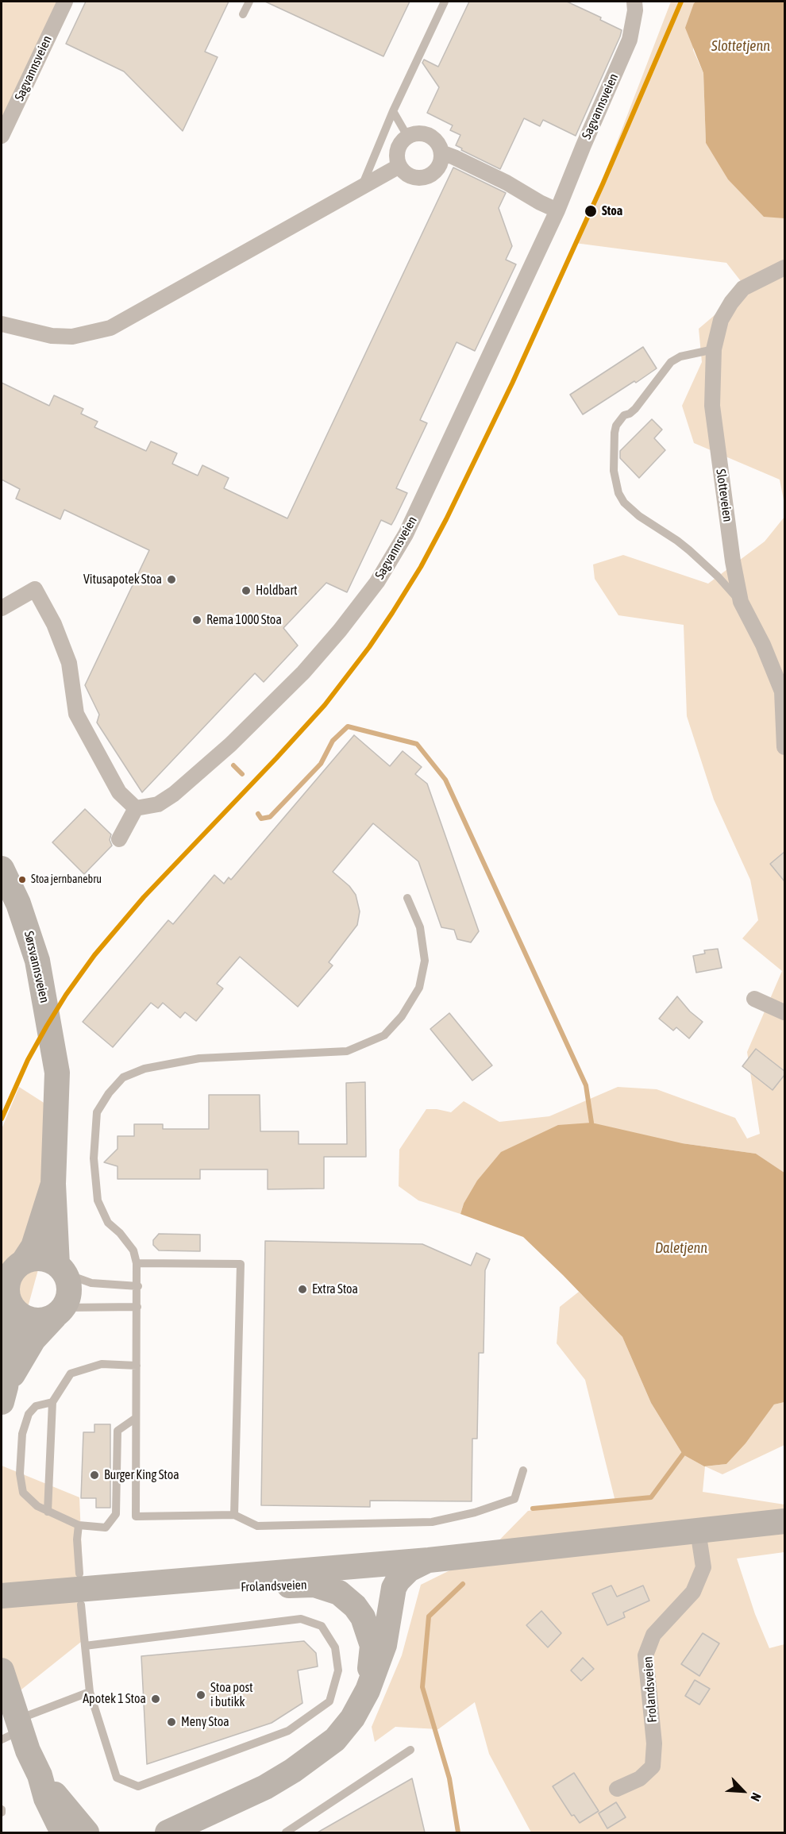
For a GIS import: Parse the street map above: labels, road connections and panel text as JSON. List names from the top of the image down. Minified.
{"streets":{"main road":["Sørsvannsveien","Frolandsveien"],"street":["Sagvannsveien","Slotteveien"]},"water":["Slottetjenn","Daletjenn"],"places":["Stoa","Vitusapotek Stoa","Holdbart","Rema 1000 Stoa","Stoa jernbanebru","Extra Stoa","Burger King Stoa","Stoa post i butikk","Apotek 1 Stoa","Meny Stoa"],"north":"bottom right"}
